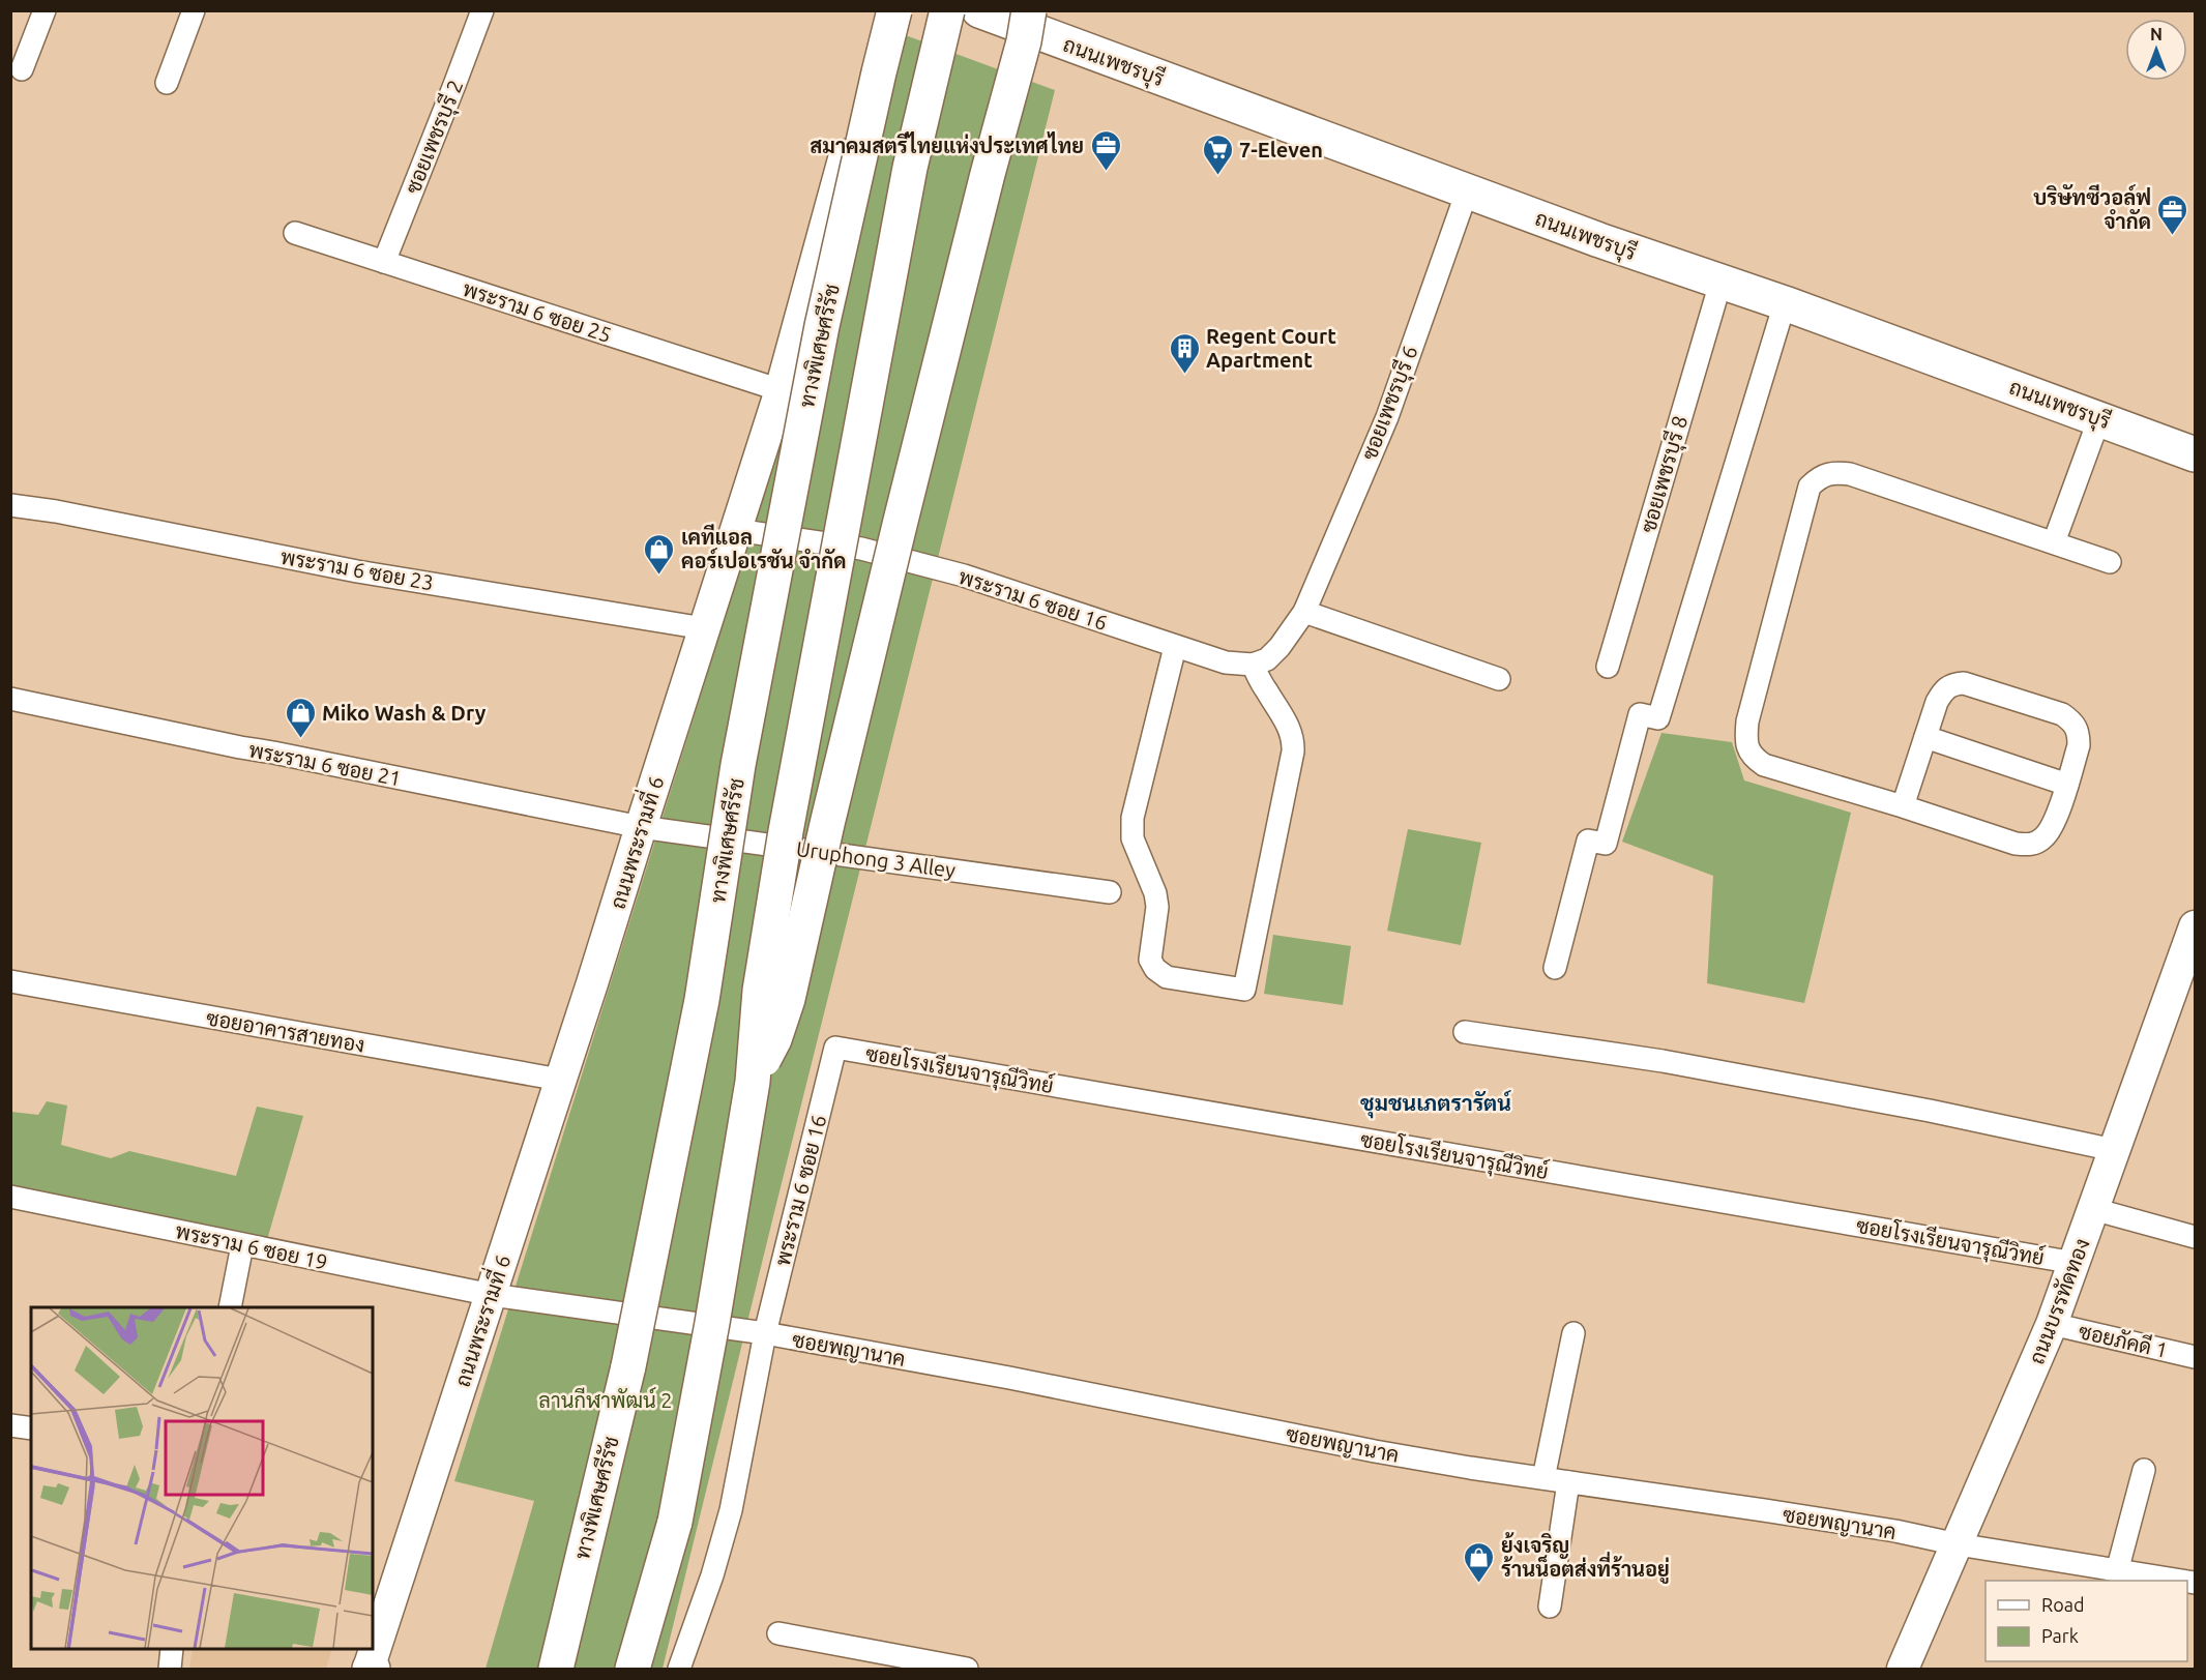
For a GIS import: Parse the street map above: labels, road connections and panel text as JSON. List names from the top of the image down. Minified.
{"streets":{"main road":["ถนนเพชรบุรี","ทางพิเศษศรีรัช","ถนนพระรามที่ 6","ถนนบรรทัดทอง"],"street":["ซอยเพชรบุรี 2","พระราม 6 ซอย 25","ซอยเพชรบุรี 6","ซอยเพชรบุรี 8","พระราม 6 ซอย 23","พระราม 6 ซอย 16","พระราม 6 ซอย 21","Uruphong 3 Alley","ซอยอาคารสายทอง","ซอยโรงเรียนจารุณีวิทย์","พระราม 6 ซอย 19","ซอยภัคดี 1","ซอยพญานาค"]},"crossings":[["ถนนเพชรบุรี","ซอยเพชรบุรี 6"],["ถนนเพชรบุรี","ซอยเพชรบุรี 8"],["ซอยเพชรบุรี 2","พระราม 6 ซอย 25"],["พระราม 6 ซอย 25","ถนนพระรามที่ 6"],["พระราม 6 ซอย 23","ถนนพระรามที่ 6"],["พระราม 6 ซอย 16","ถนนพระรามที่ 6"],["พระราม 6 ซอย 16","ซอยโรงเรียนจารุณีวิทย์"],["พระราม 6 ซอย 16","ซอยพญานาค"],["พระราม 6 ซอย 21","ถนนพระรามที่ 6"],["พระราม 6 ซอย 21","Uruphong 3 Alley"],["ถนนพระรามที่ 6","Uruphong 3 Alley"],["ถนนพระรามที่ 6","ซอยอาคารสายทอง"],["ถนนพระรามที่ 6","พระราม 6 ซอย 19"],["ถนนพระรามที่ 6","ซอยพญานาค"],["ซอยโรงเรียนจารุณีวิทย์","ถนนบรรทัดทอง"],["พระราม 6 ซอย 19","ซอยพญานาค"],["ถนนบรรทัดทอง","ซอยภัคดี 1"],["ถนนบรรทัดทอง","ซอยพญานาค"]],"districts":["ชุมชนเภตรารัตน์"],"parks":["ลานกีฬาพัฒน์ 2"],"places":{"office":["สมาคมสตรีไทยแห่งประเทศไทย","บริษัทซีวอล์ฟ จำกัด"],"supermarket":["7-Eleven"],"building":["Regent Court Apartment"],"shop":["เคทีแอล คอร์เปอเรชัน จำกัด","Miko Wash & Dry","ย้งเจริญ ร้านน็อตส่งที่ร้านอยู่"]},"legend":["Road","Park"],"north":"top"}
